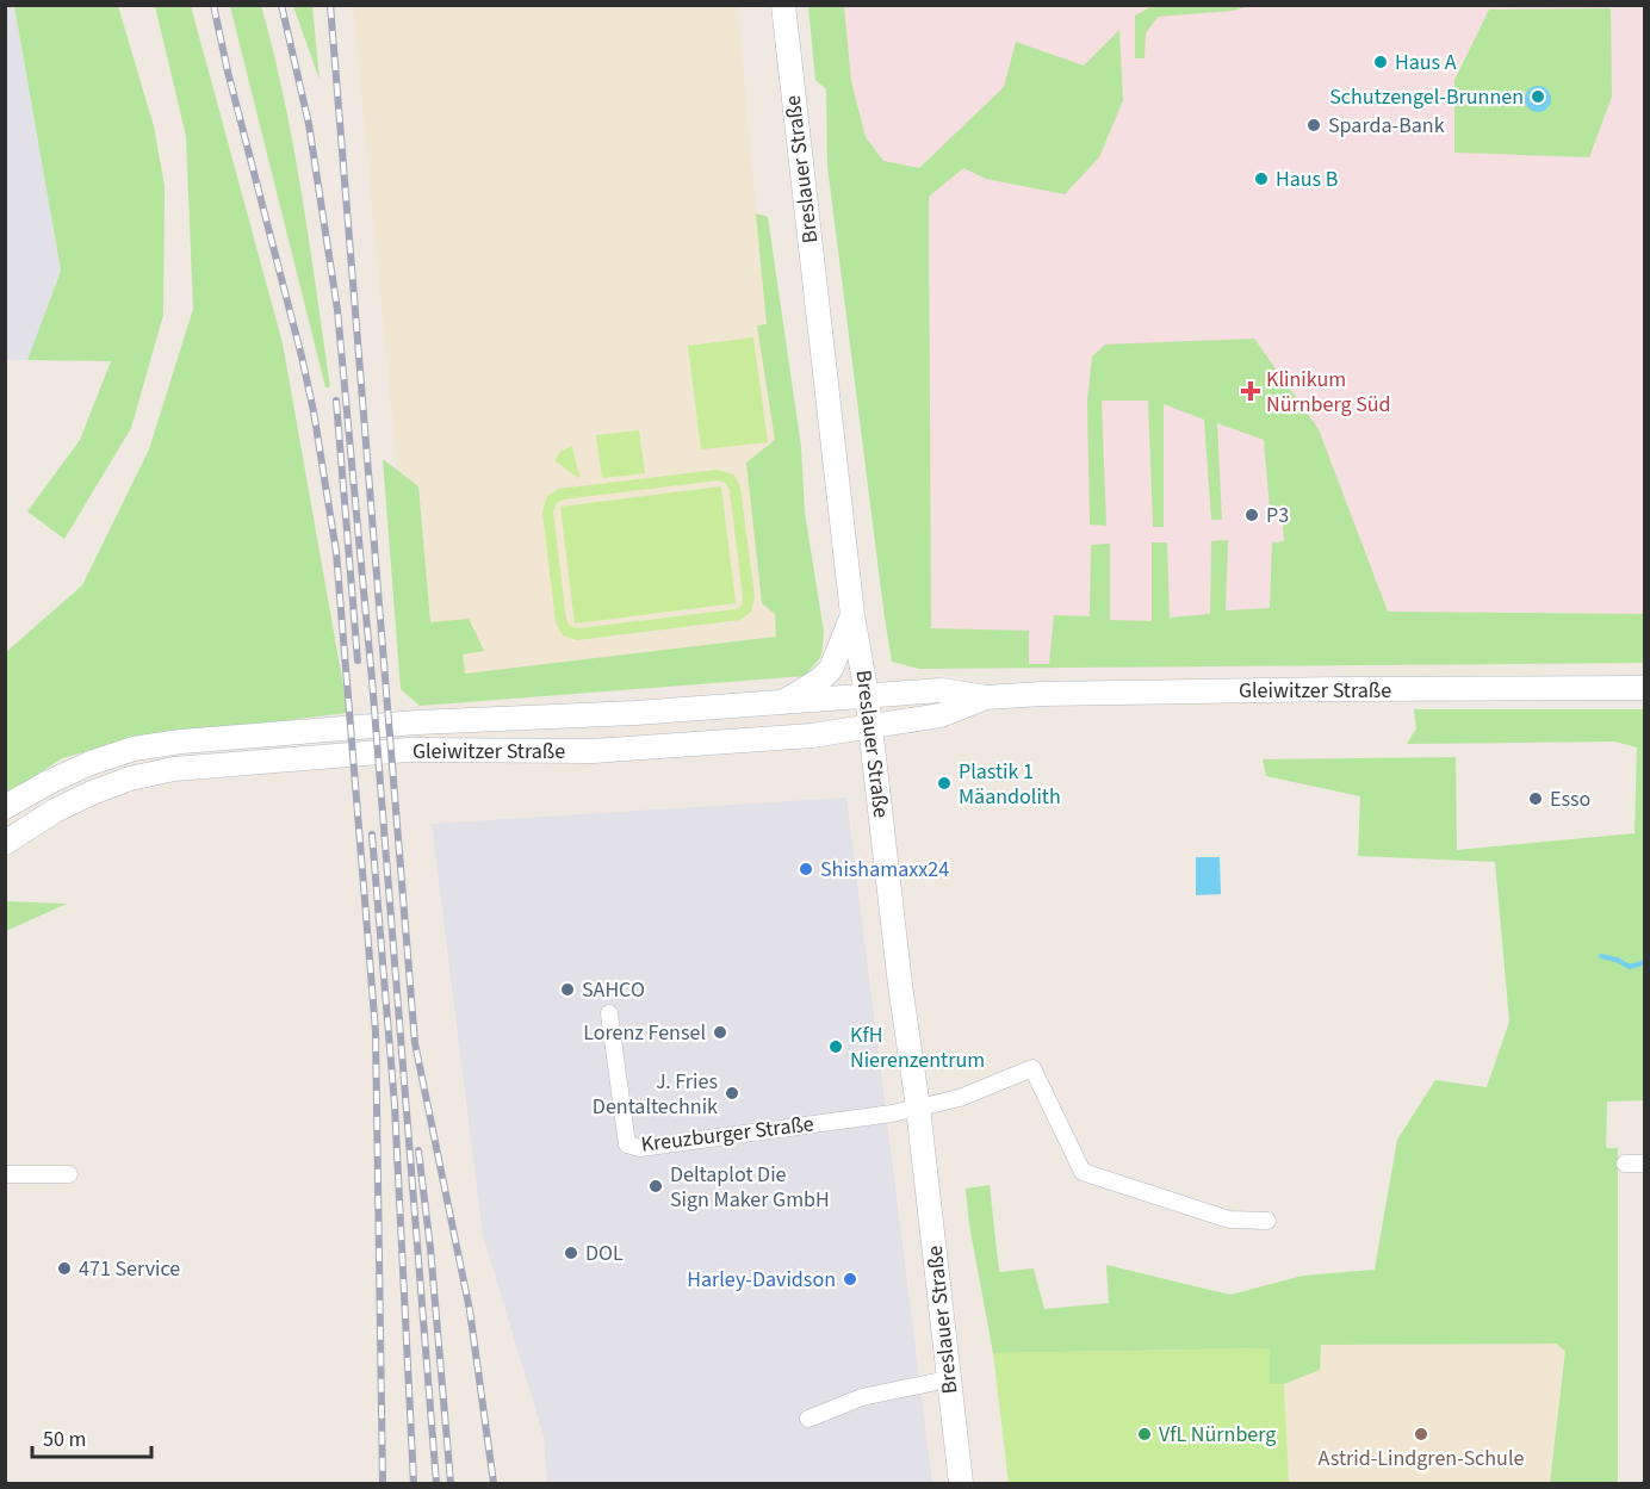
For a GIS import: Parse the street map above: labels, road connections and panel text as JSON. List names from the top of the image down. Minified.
{"streets":{"main road":["Breslauer Straße","Gleiwitzer Straße"],"street":["Kreuzburger Straße"]},"crossings":[["Breslauer Straße","Gleiwitzer Straße"],["Breslauer Straße","Kreuzburger Straße"]],"places":{"other":["Haus A","Schutzengel-Brunnen","Sparda-Bank","Haus B","P3","Plastik 1 Mäandolith","Esso","Shishamaxx24","SAHCO","Lorenz Fensel","KfH Nierenzentrum","J. Fries Dentaltechnik","Deltaplot Die Sign Maker GmbH","DOL","471 Service","Harley-Davidson","VfL Nürnberg","Astrid-Lindgren-Schule"],"health":["Klinikum Nürnberg Süd"]},"scale_bar":"50 m"}
